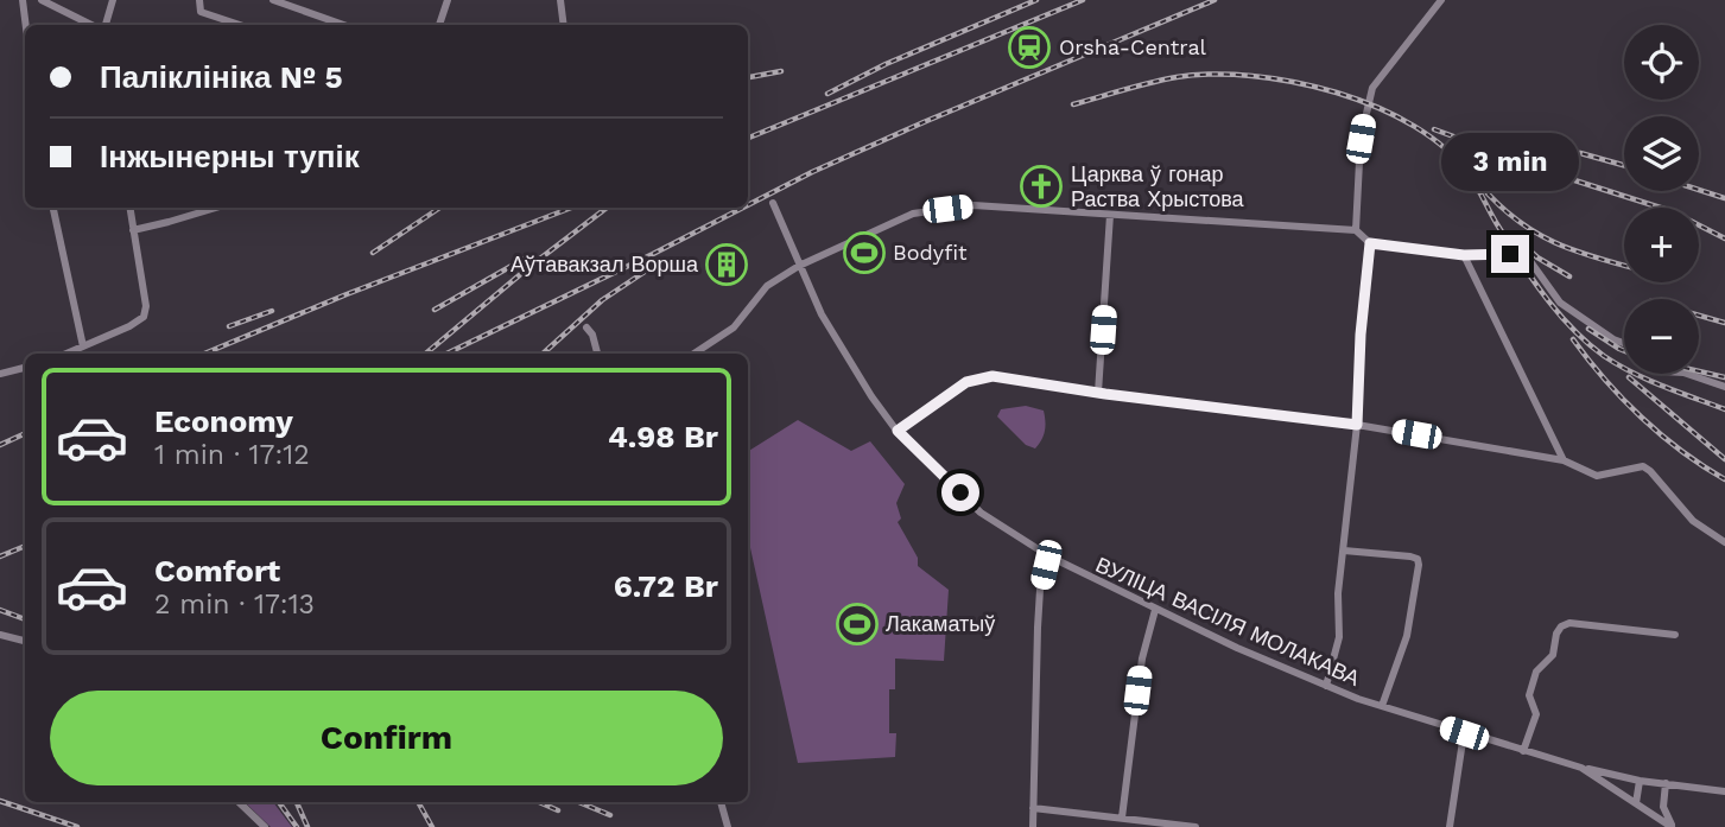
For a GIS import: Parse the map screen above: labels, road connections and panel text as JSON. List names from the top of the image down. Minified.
{"streets":{"street":["ВУЛІЦА ВАСІЛЯ МОЛАКАВА"]},"places":{"station":["Orsha-Central"],"church":["Царква ў гонар Раства Хрыстова"],"sports":["Bodyfit","Лакаматыў"],"building":["Аўтавакзал Ворша"]},"page":{"map_buttons":["+","−"],"banner":["Паліклініка № 5","Інжынерны тупік"],"bubble":"3 min","list":[{"name":"Economy","note":"1 min · 17:12","value":"4.98 Br"},{"name":"Comfort","note":"2 min · 17:13","value":"6.72 Br"}],"buttons":"Confirm"}}
